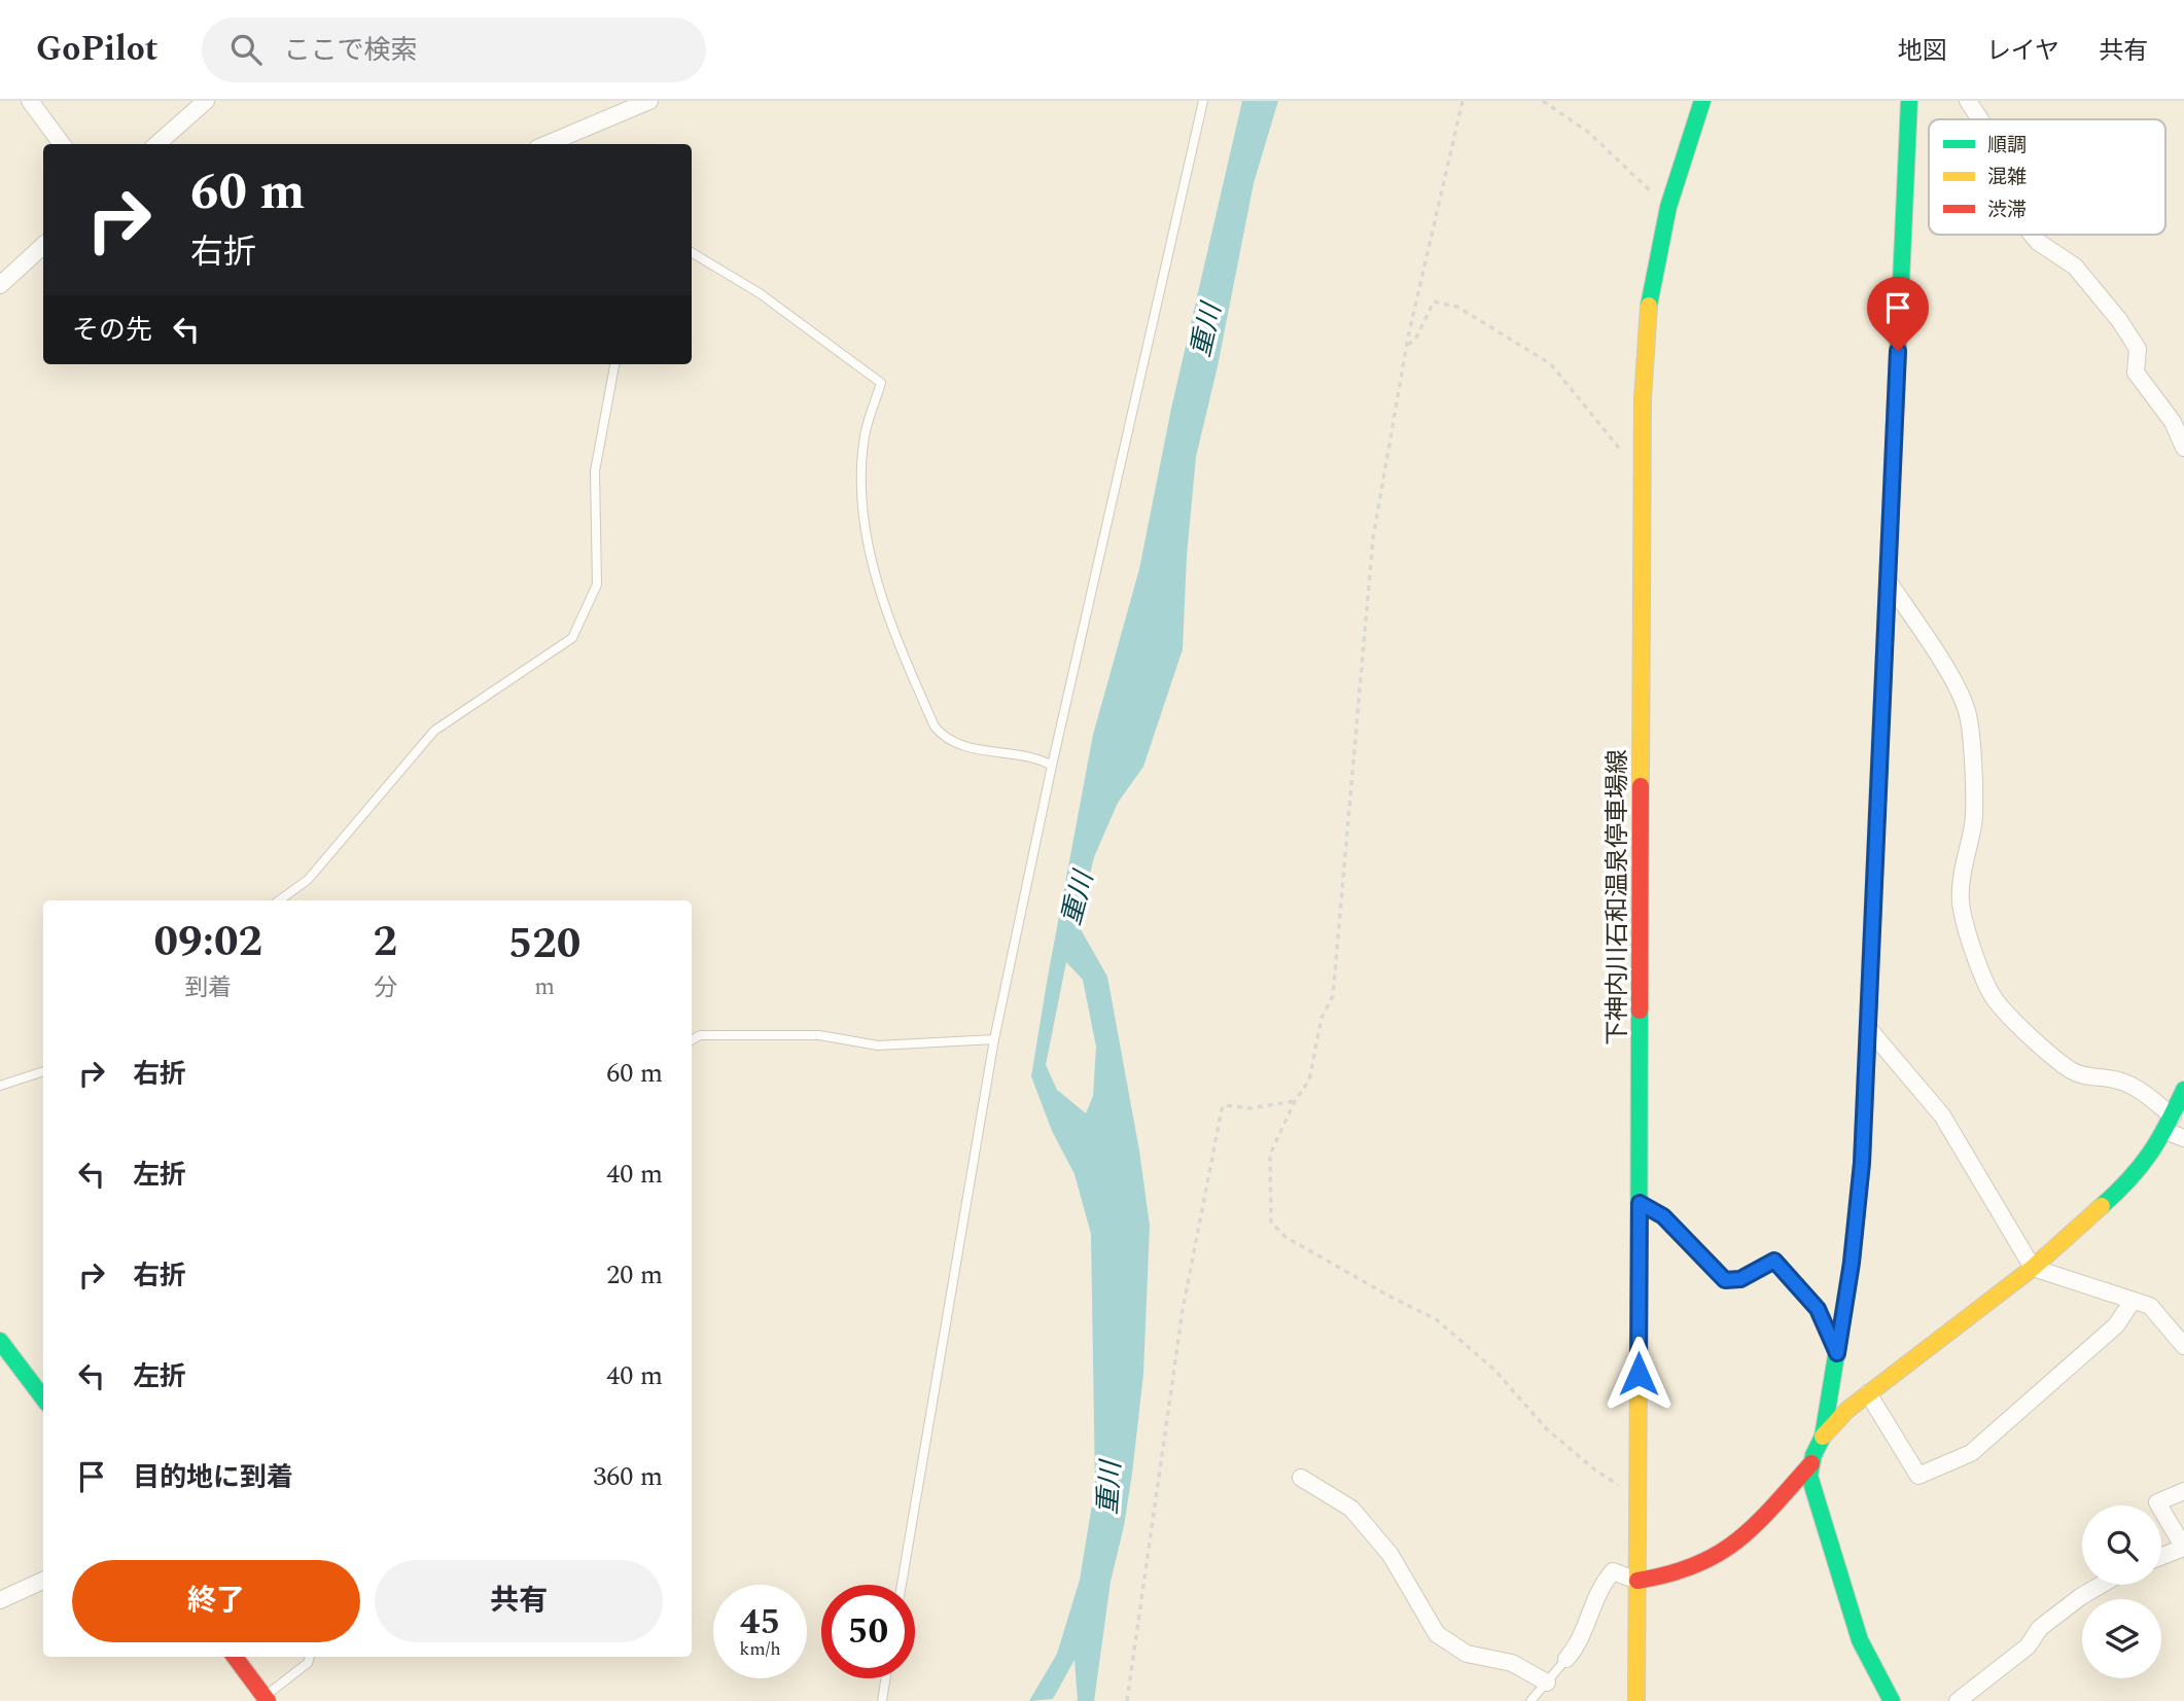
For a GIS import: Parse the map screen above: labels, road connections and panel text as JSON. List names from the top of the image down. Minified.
{"streets":{"street":["下神内川石和温泉停車場線"]},"water":["重川"],"legend":["順調","混雑","渋滞"],"page":{"header":"GoPilot","search":"ここで検索","nav":["地図","レイヤ","共有"],"turn":["60 m","右折"],"then":"その先","eta":["09:02","到着","2","分","520","m"],"list":[{"name":"右折","value":"60 m"},{"name":"左折","value":"40 m"},{"name":"右折","value":"20 m"},{"name":"左折","value":"40 m"},{"name":"目的地に到着","value":"360 m"}],"buttons":["終了","共有"],"speed":"45 km/h","limit":"50"}}
